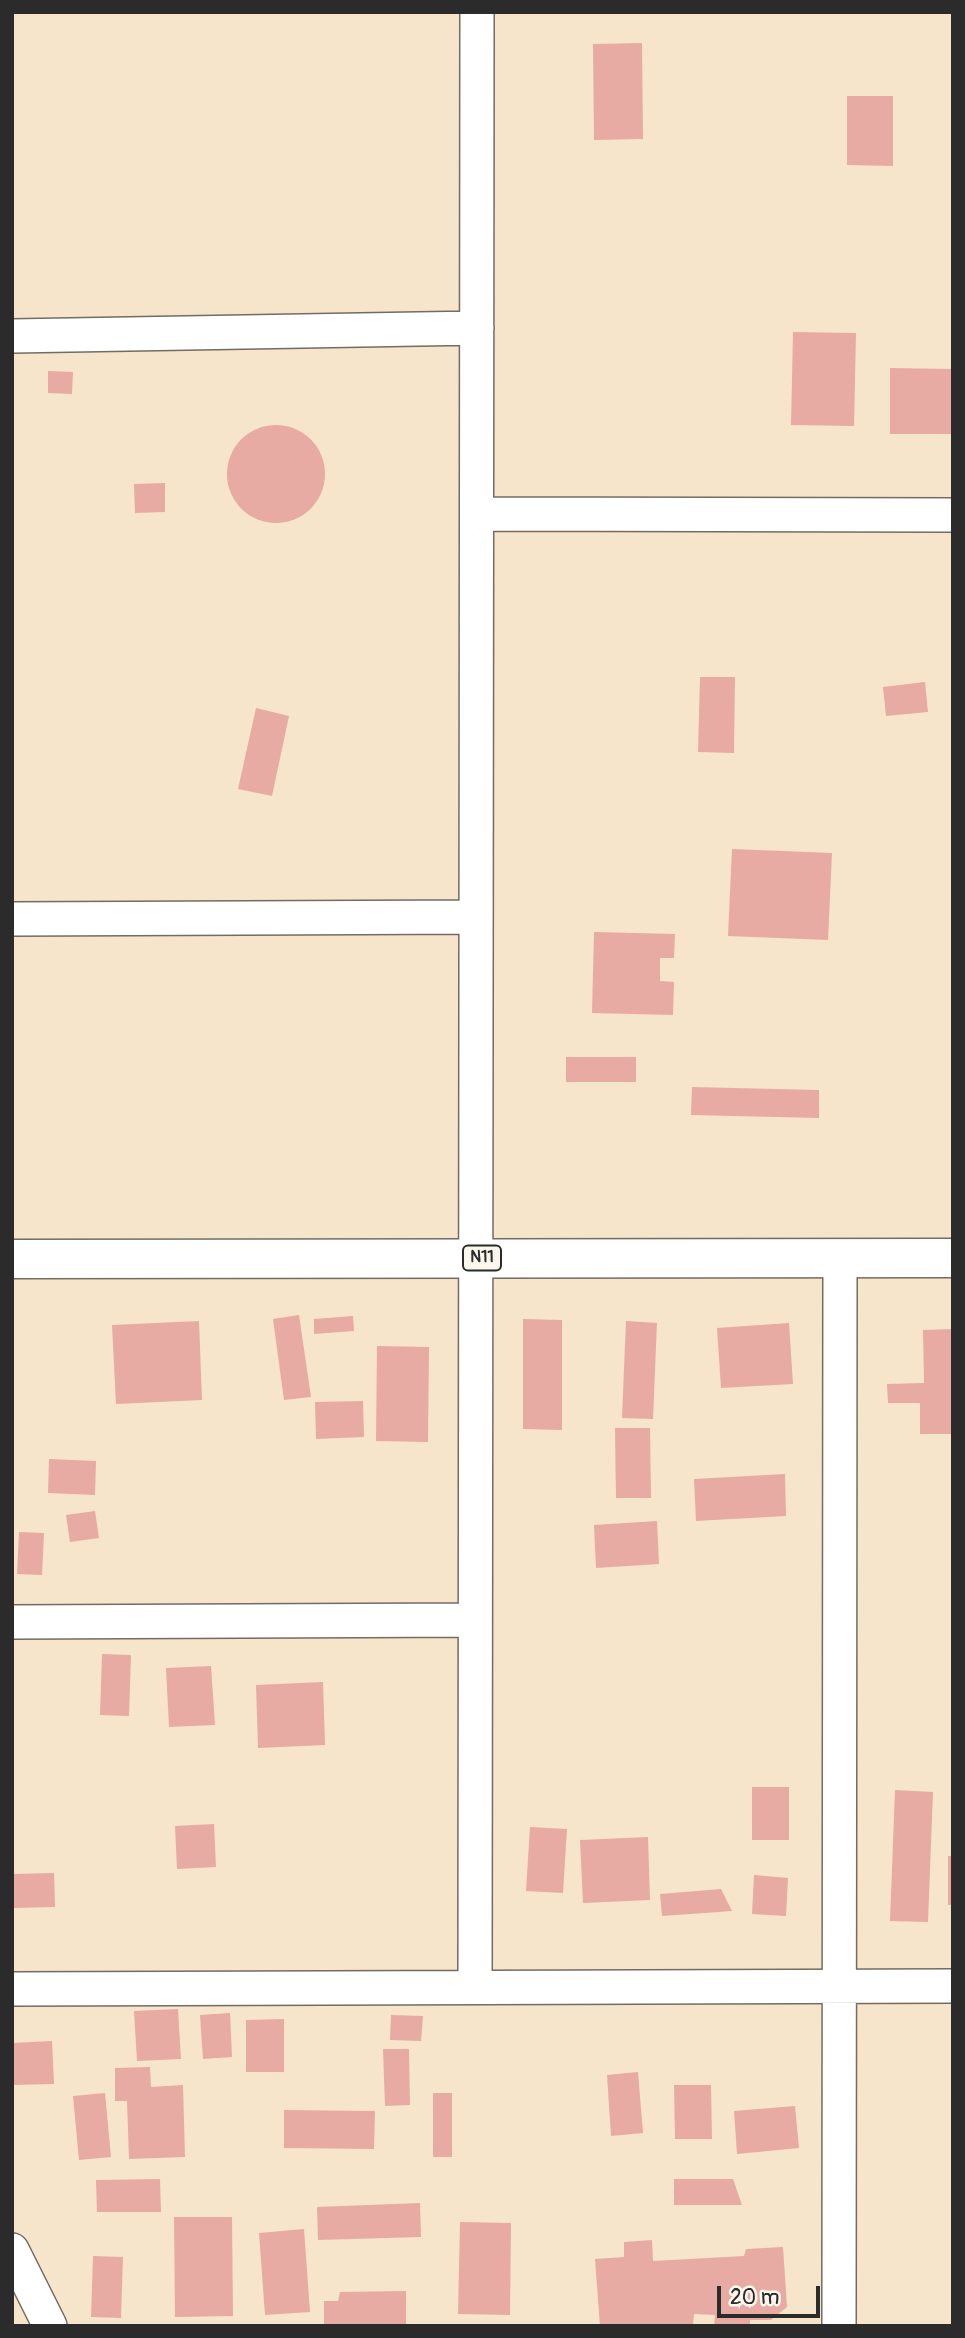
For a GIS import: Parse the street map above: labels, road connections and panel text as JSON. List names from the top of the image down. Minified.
{"streets":{"main road":["N11"]},"scale_bar":"20 m"}
